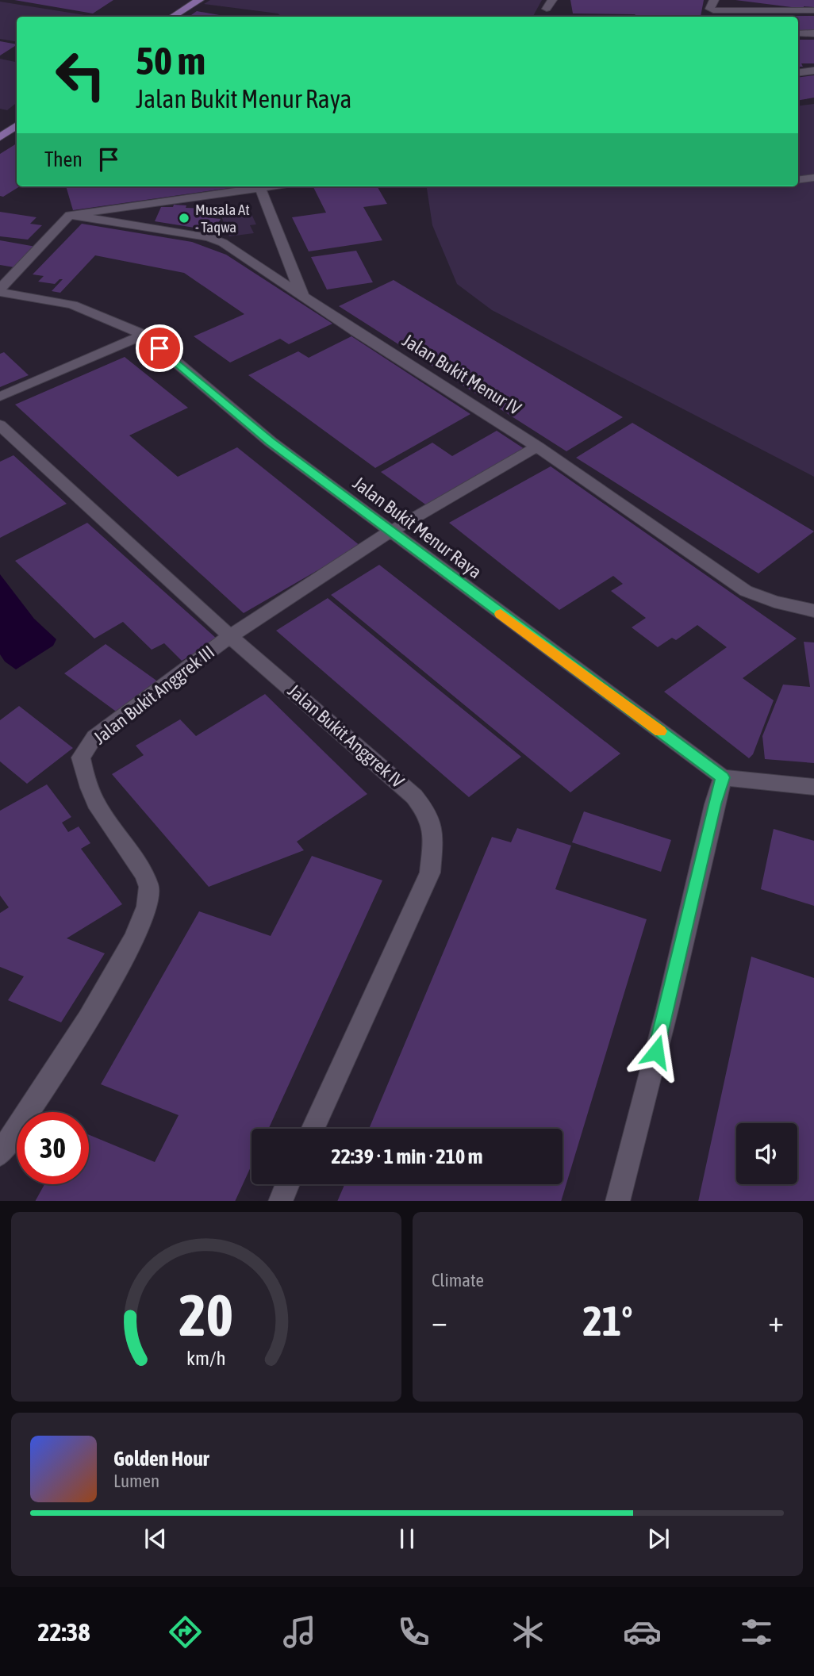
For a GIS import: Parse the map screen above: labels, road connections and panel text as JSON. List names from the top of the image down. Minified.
{"streets":{"street":["Jalan Bukit Menur IV","Jalan Bukit Menur Raya","Jalan Bukit Anggrek III","Jalan Bukit Anggrek IV"]},"crossings":[["Jalan Bukit Menur IV","Jalan Bukit Anggrek III"],["Jalan Bukit Menur Raya","Jalan Bukit Anggrek III"],["Jalan Bukit Anggrek III","Jalan Bukit Anggrek IV"]],"places":["Musala At - Taqwa"],"page":{"turn":["50 m","Jalan Bukit Menur Raya"],"then":"Then","limit":"30","trip":"22:39 · 1 min · 210 m","tile":"Climate","heat":["−","21°","+"],"song":["Golden Hour","Lumen"],"tabs":"22:38","gauge":["20","km/h"]}}
